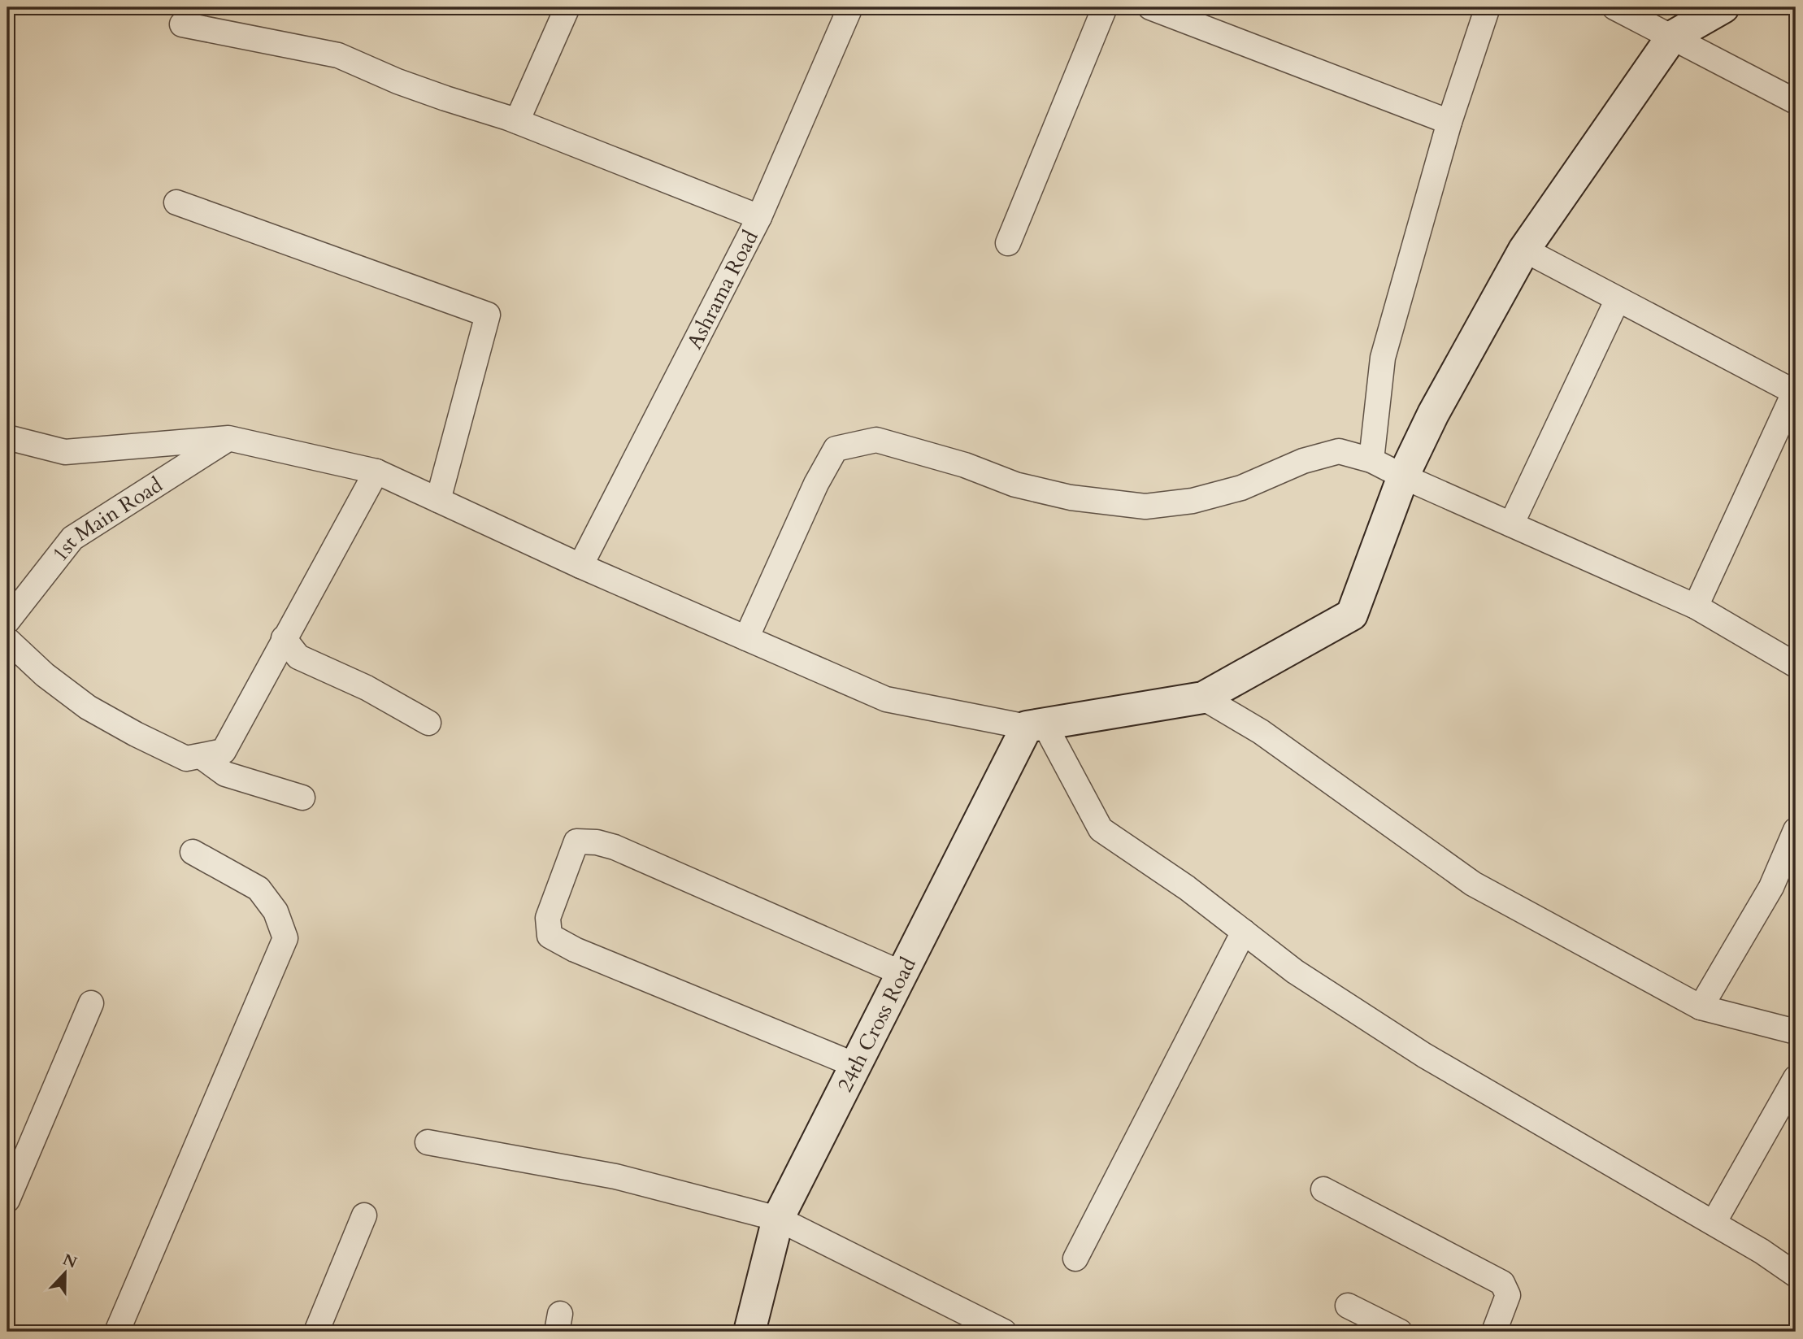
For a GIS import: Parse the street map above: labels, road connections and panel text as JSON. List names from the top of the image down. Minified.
{"streets":{"street":["Ashrama Road","1st Main Road","24th Cross Road"]},"north":"top"}
